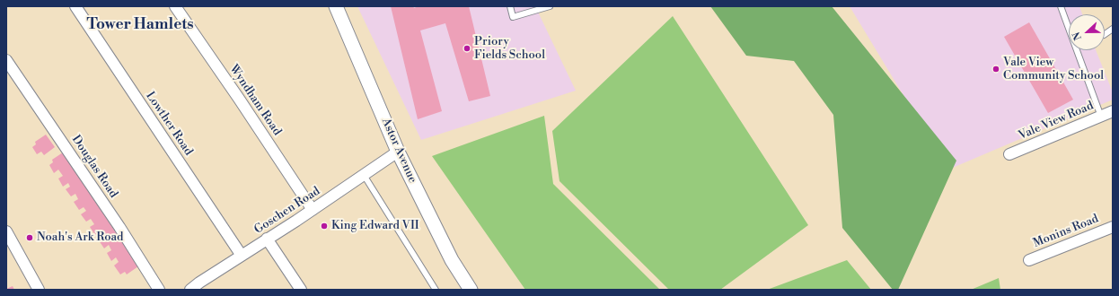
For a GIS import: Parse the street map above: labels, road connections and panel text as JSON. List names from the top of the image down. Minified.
{"streets":{"street":["Wyndham Road","Vale View Road","Lowther Road","Astor Avenue","Douglas Road","Goschen Road","Monins Road"]},"crossings":[["Wyndham Road","Goschen Road"],["Lowther Road","Goschen Road"],["Astor Avenue","Goschen Road"]],"districts":["Tower Hamlets"],"places":["Priory Fields School","Vale View Community School","King Edward VII","Noah's Ark Road"],"north":"left"}
